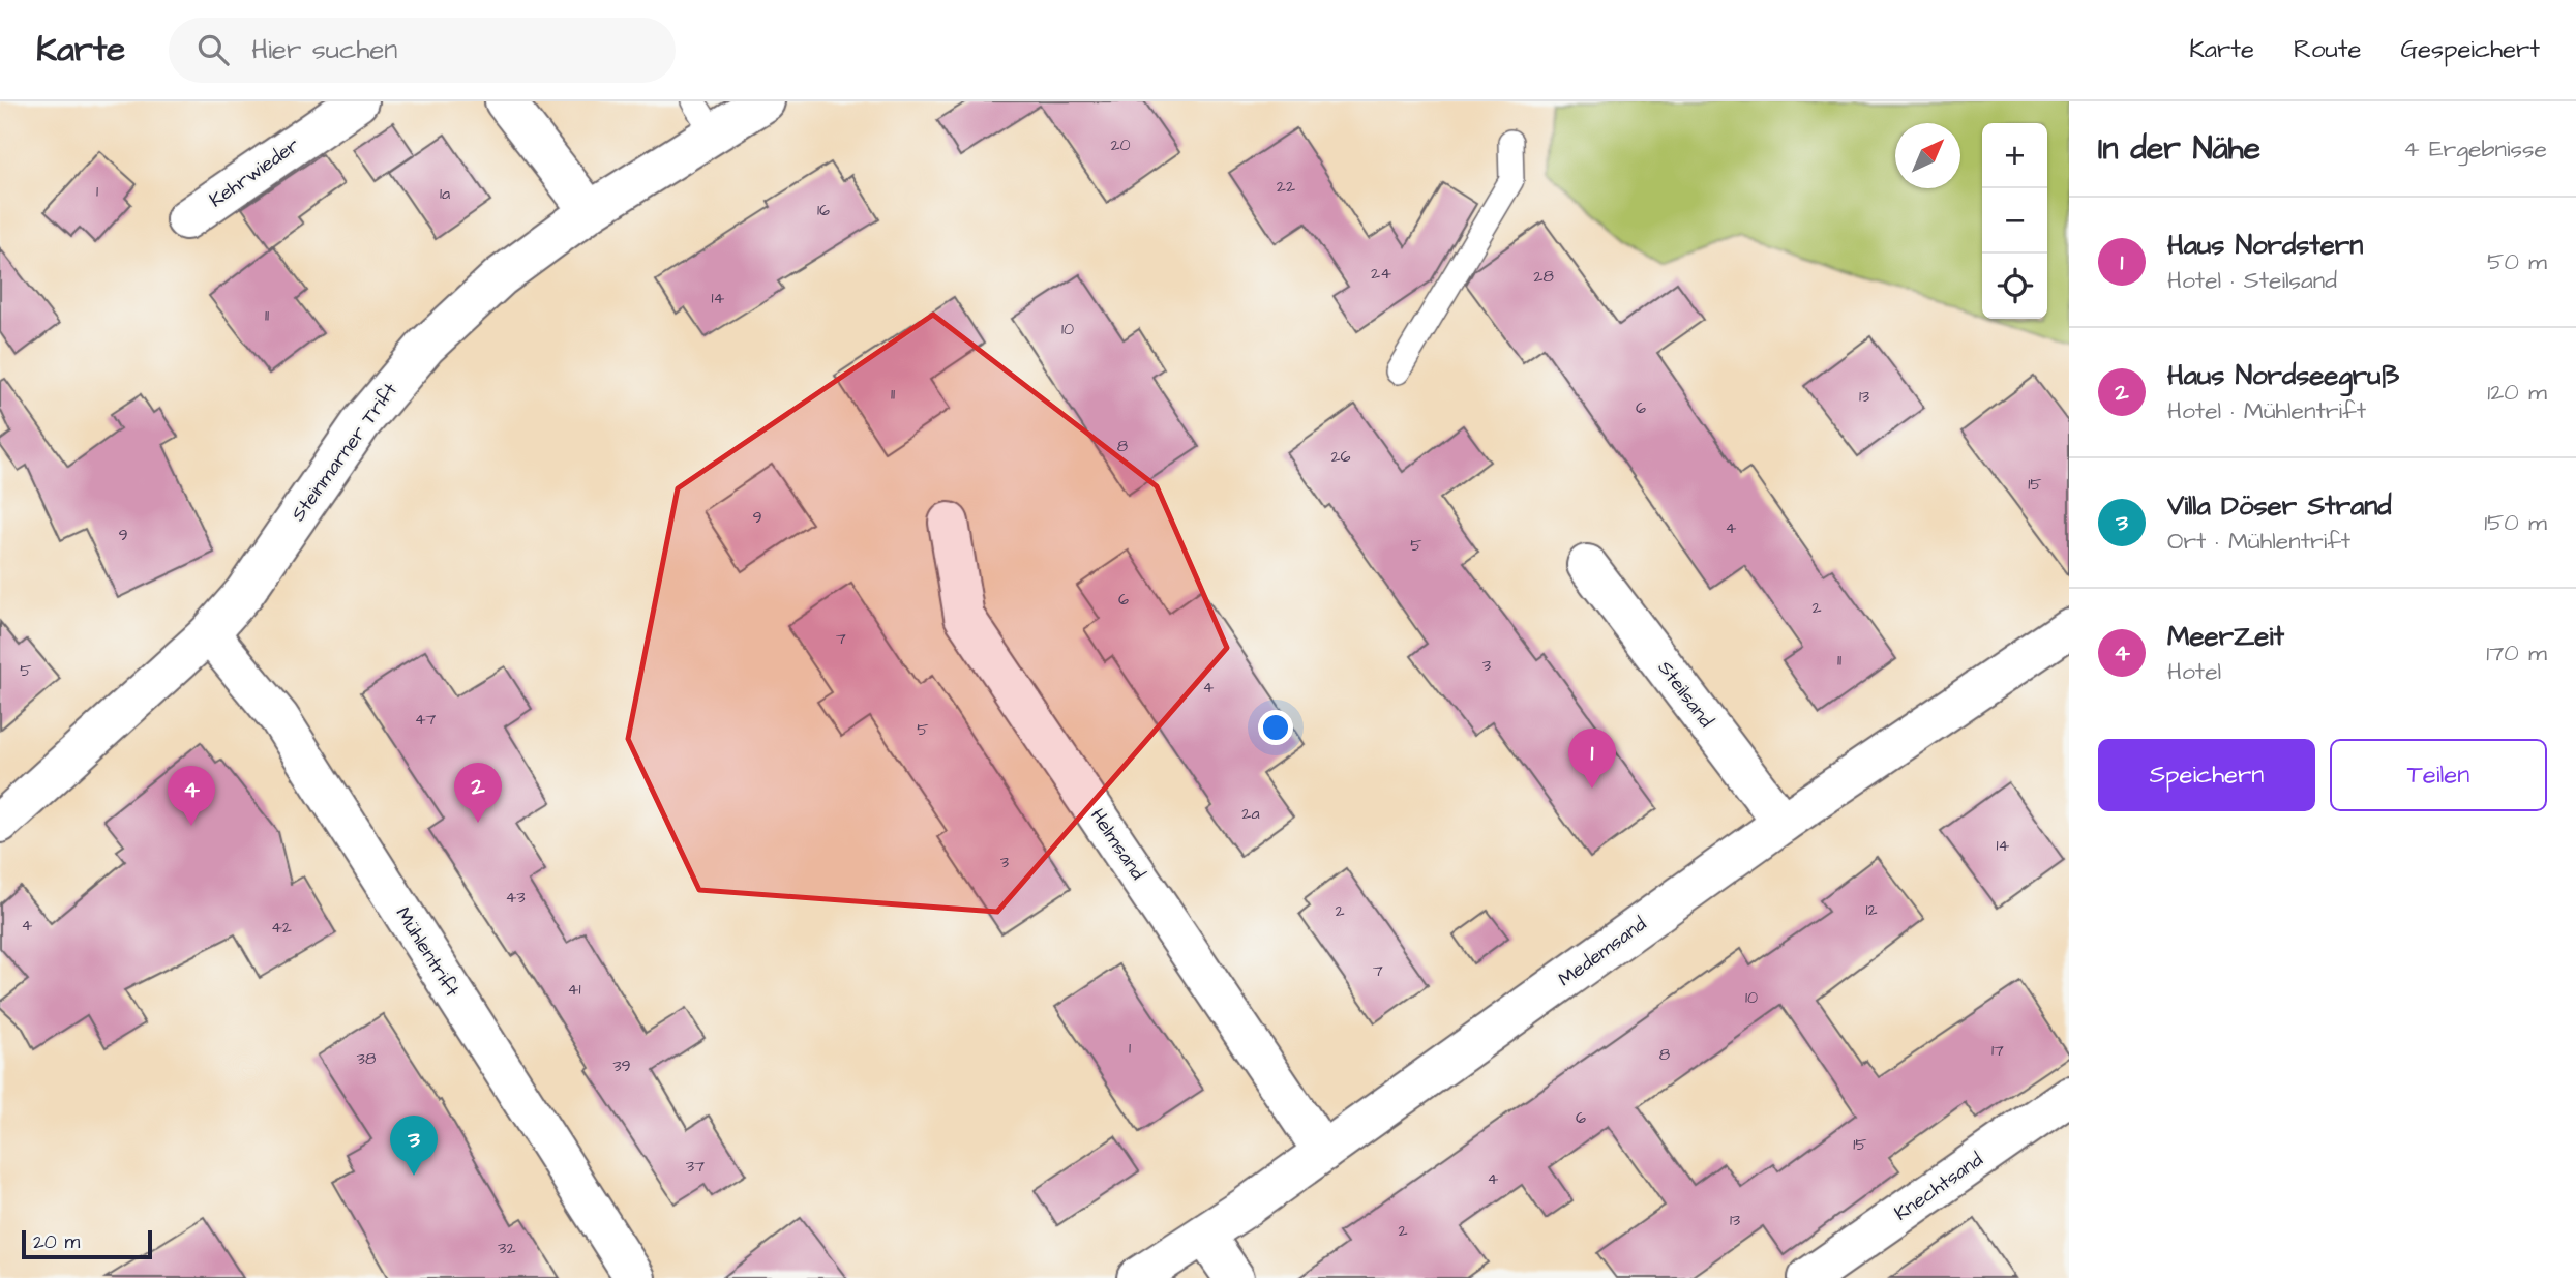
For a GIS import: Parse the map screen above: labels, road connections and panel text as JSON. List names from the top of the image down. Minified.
{"streets":{"street":["Kehrwieder","Steinmarner Trift","Steilsand","Helmsand","Mühlentrift","Medemsand","Knechtsand"]},"crossings":[["Steinmarner Trift","Mühlentrift"],["Steilsand","Medemsand"],["Helmsand","Medemsand"]],"house_numbers":["20","22","1","1a","16","24","28","14","11","10","11","13","6","8","26","15","9","4","9","5","6","2","7","11","3","5","4","47","5","2a","14","3","43","12","2","4","42","7","41","10","1","17","8","38","39","6","15","37","4","13","2","32"],"scale_bar":"20 m","north":"top right","page":{"header":"Karte","search":"Hier suchen","nav":["Karte","Route","Gespeichert"],"heading":["In der Nähe","4 Ergebnisse"],"map_buttons":["+","−"],"list":[{"mark":"1","name":"Haus Nordstern","note":"Hotel · Steilsand","value":"50 m"},{"mark":"2","name":"Haus Nordseegruß","note":"Hotel · Mühlentrift","value":"120 m"},{"mark":"3","name":"Villa Döser Strand","note":"Ort · Mühlentrift","value":"150 m"},{"mark":"4","name":"MeerZeit","note":"Hotel","value":"170 m"}],"buttons":["Speichern","Teilen"],"pins":["1","2","4","3"],"scale":"20 m"}}
